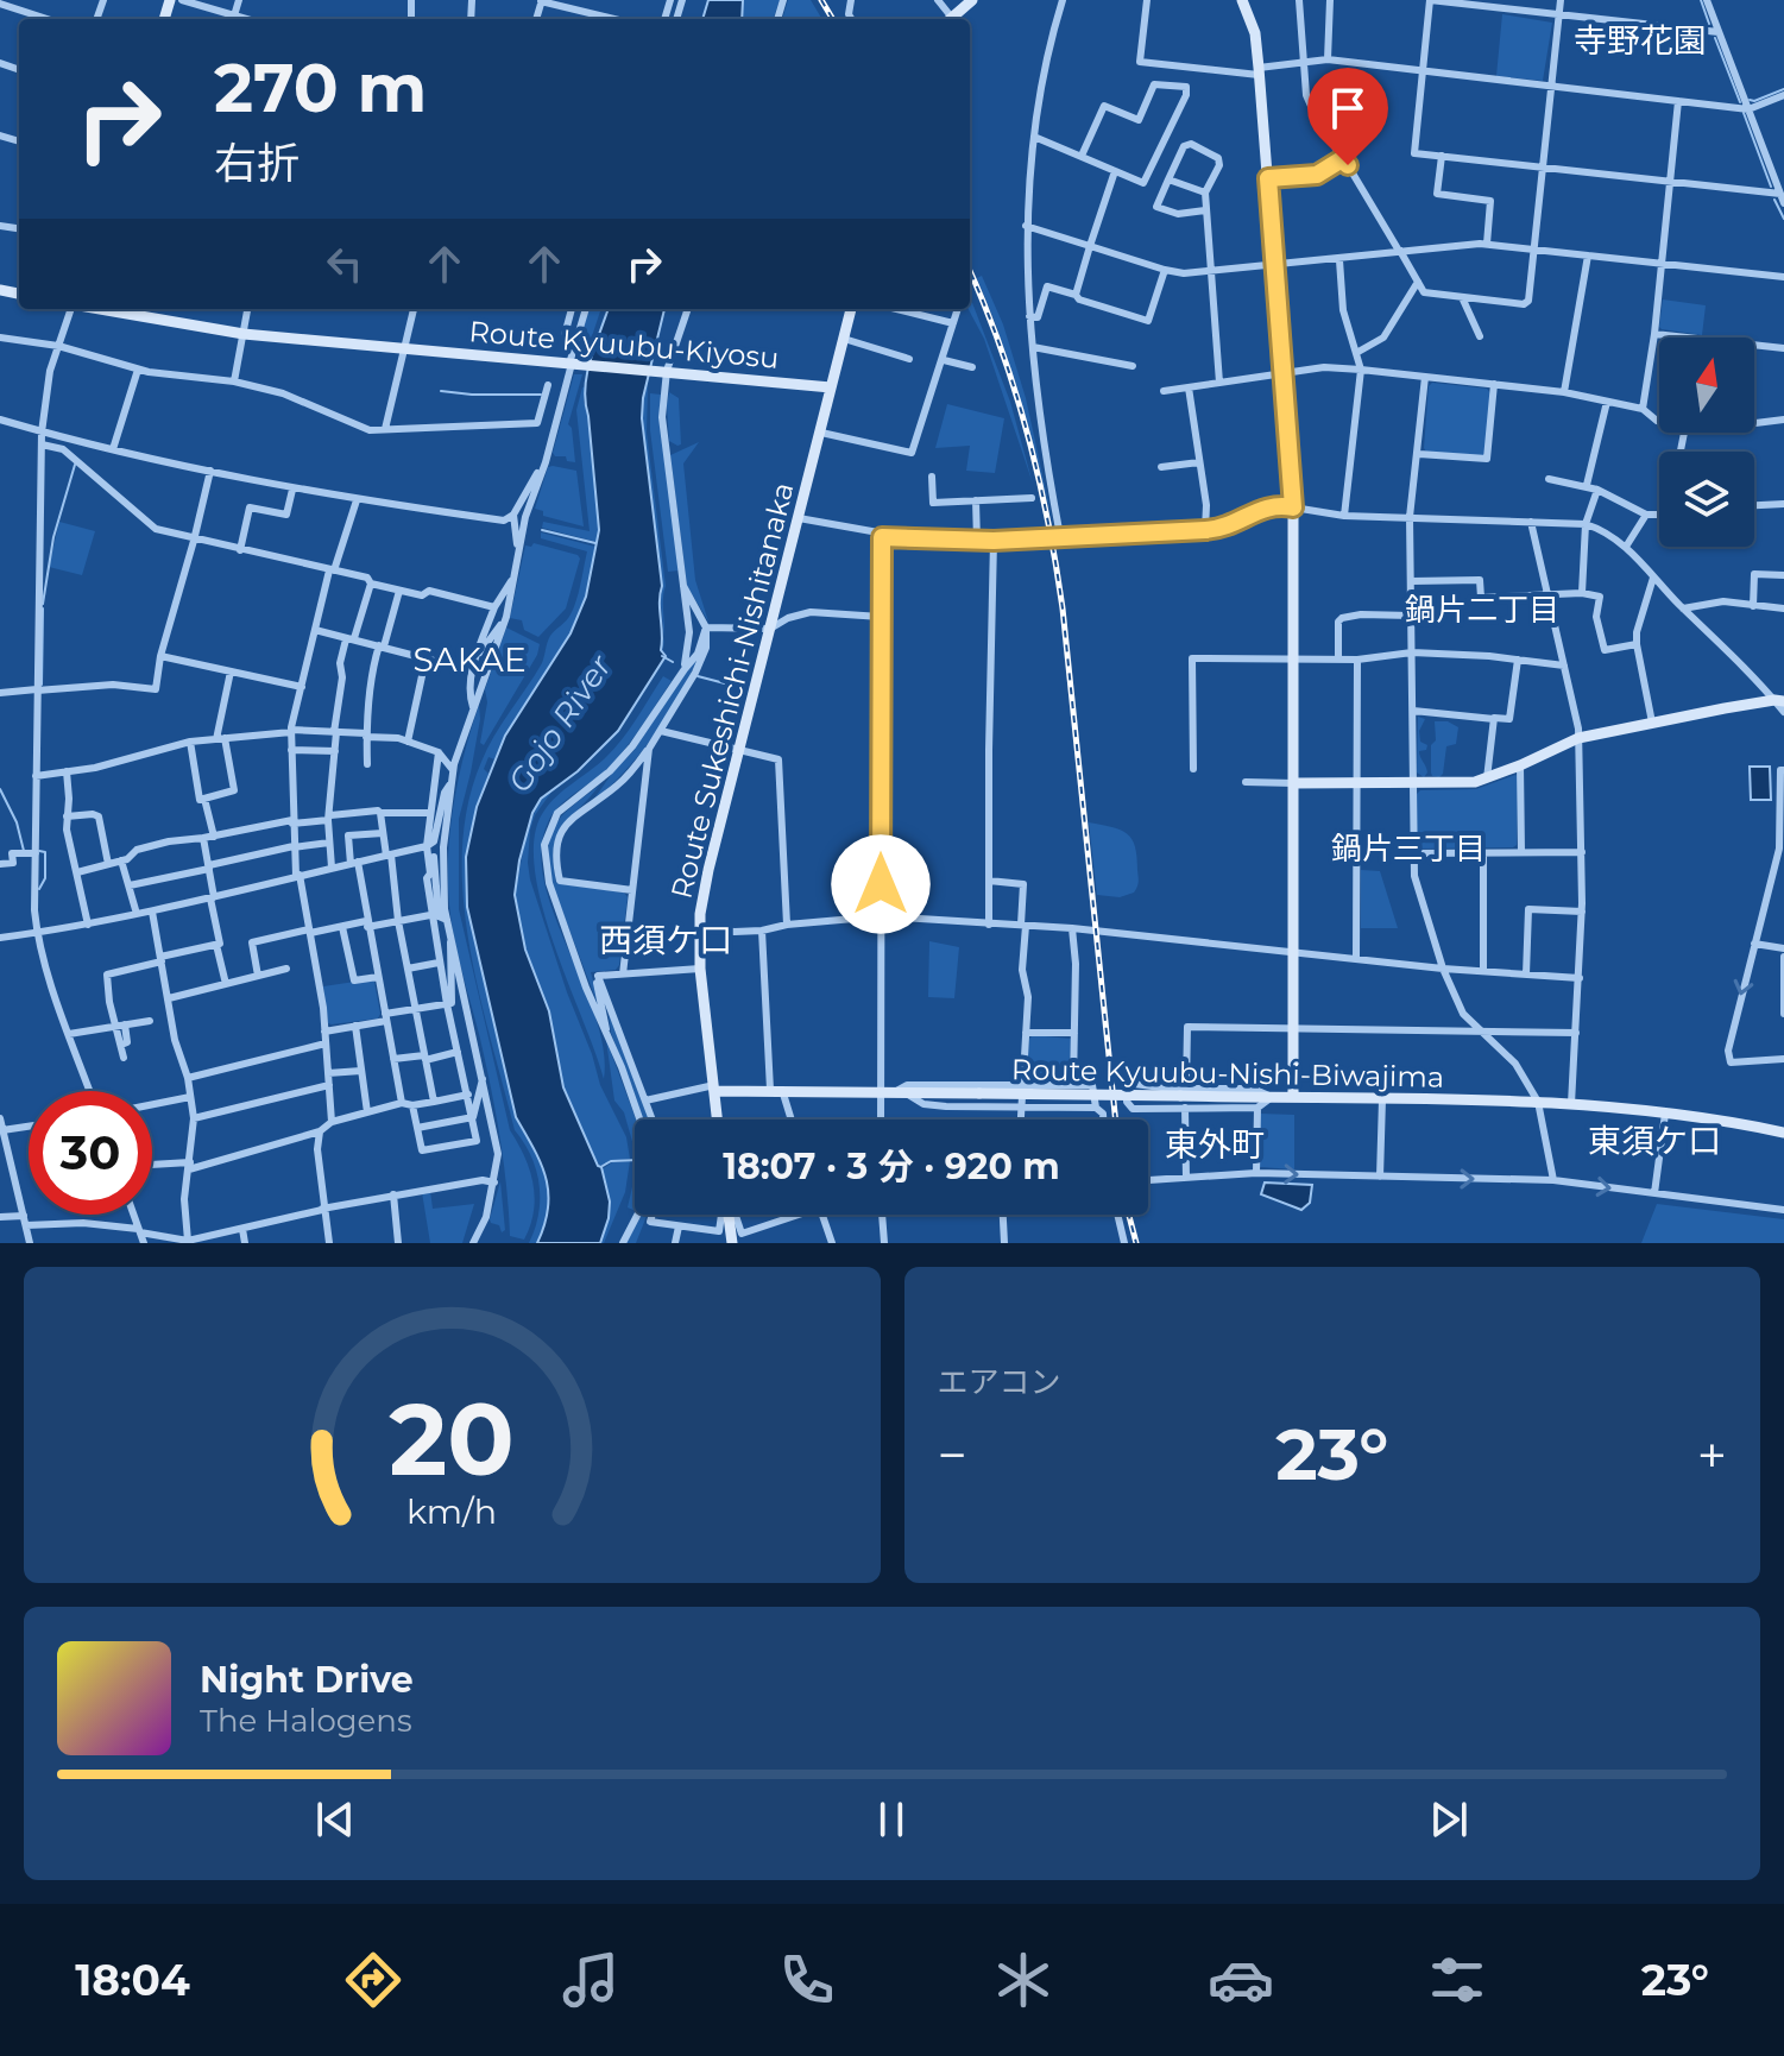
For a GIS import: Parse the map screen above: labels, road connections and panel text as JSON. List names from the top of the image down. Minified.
{"streets":{"main road":["Route Kyuubu-Kiyosu","Route Sukeshichi-Nishitanaka","Route Kyuubu-Nishi-Biwajima"]},"crossings":[["Route Kyuubu-Kiyosu","Route Sukeshichi-Nishitanaka"],["Route Sukeshichi-Nishitanaka","Route Kyuubu-Nishi-Biwajima"]],"districts":["寺野花園","鍋片二丁目","SAKAE","鍋片三丁目","西須ケ口","東須ケ口","東外町"],"water":["Gojo River"],"north":"top","page":{"turn":["270 m","右折"],"limit":"30","trip":"18:07 · 3 分 · 920 m","tile":"エアコン","heat":["−","23°","+"],"song":["Night Drive","The Halogens"],"tabs":["18:04","23°"],"gauge":["20","km/h"]}}
